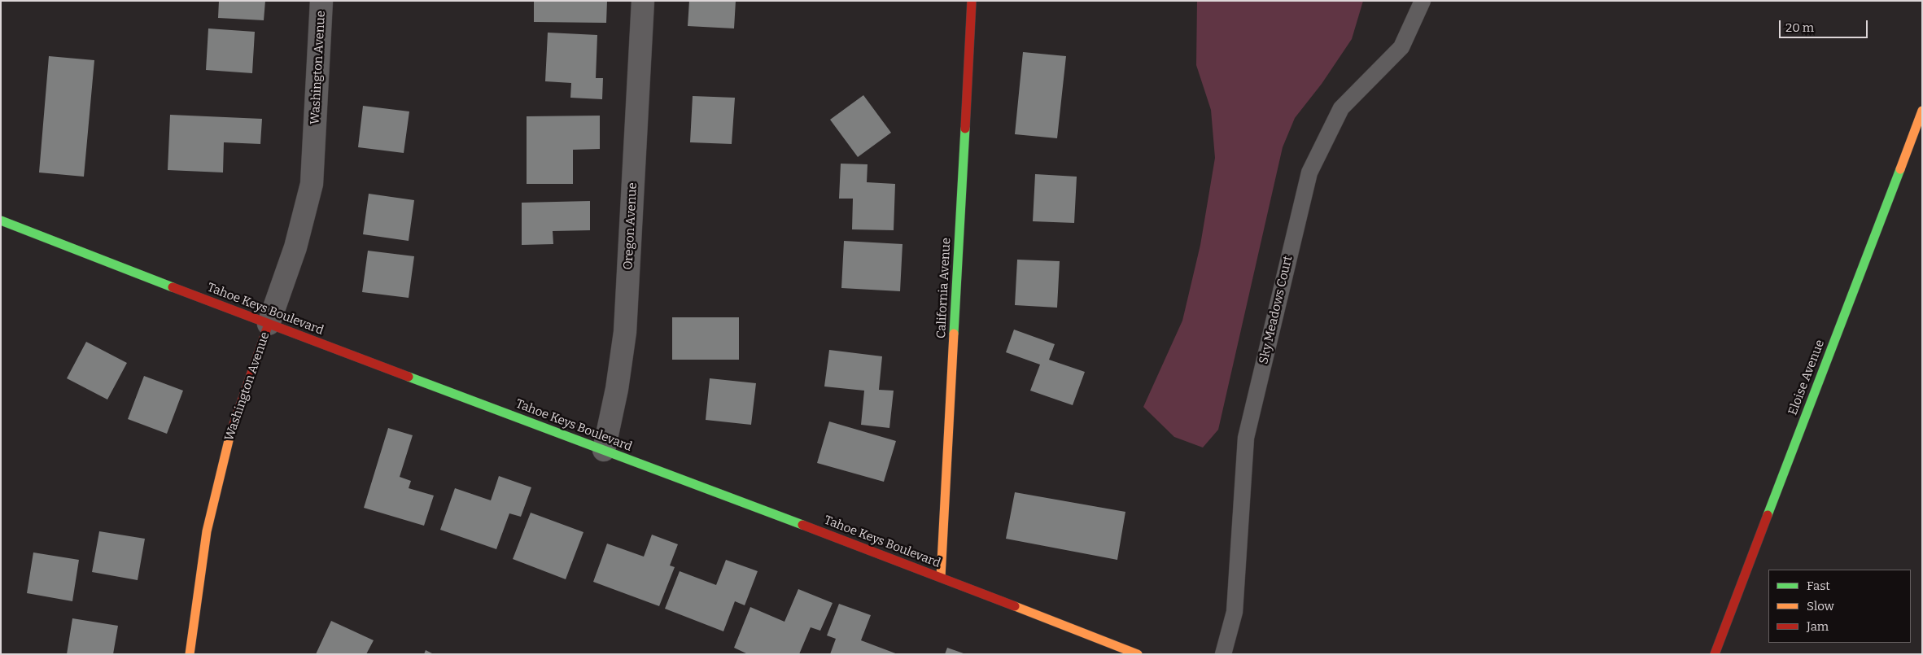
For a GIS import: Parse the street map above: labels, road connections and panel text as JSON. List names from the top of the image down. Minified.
{"streets":{"street":["Washington Avenue","Oregon Avenue","California Avenue","Tahoe Keys Boulevard","Eloise Avenue"],"lane":["Sky Meadows Court"]},"crossings":[["Washington Avenue","Tahoe Keys Boulevard"],["Oregon Avenue","Tahoe Keys Boulevard"],["California Avenue","Tahoe Keys Boulevard"]],"legend":["Fast","Slow","Jam"],"scale_bar":"20 m"}
